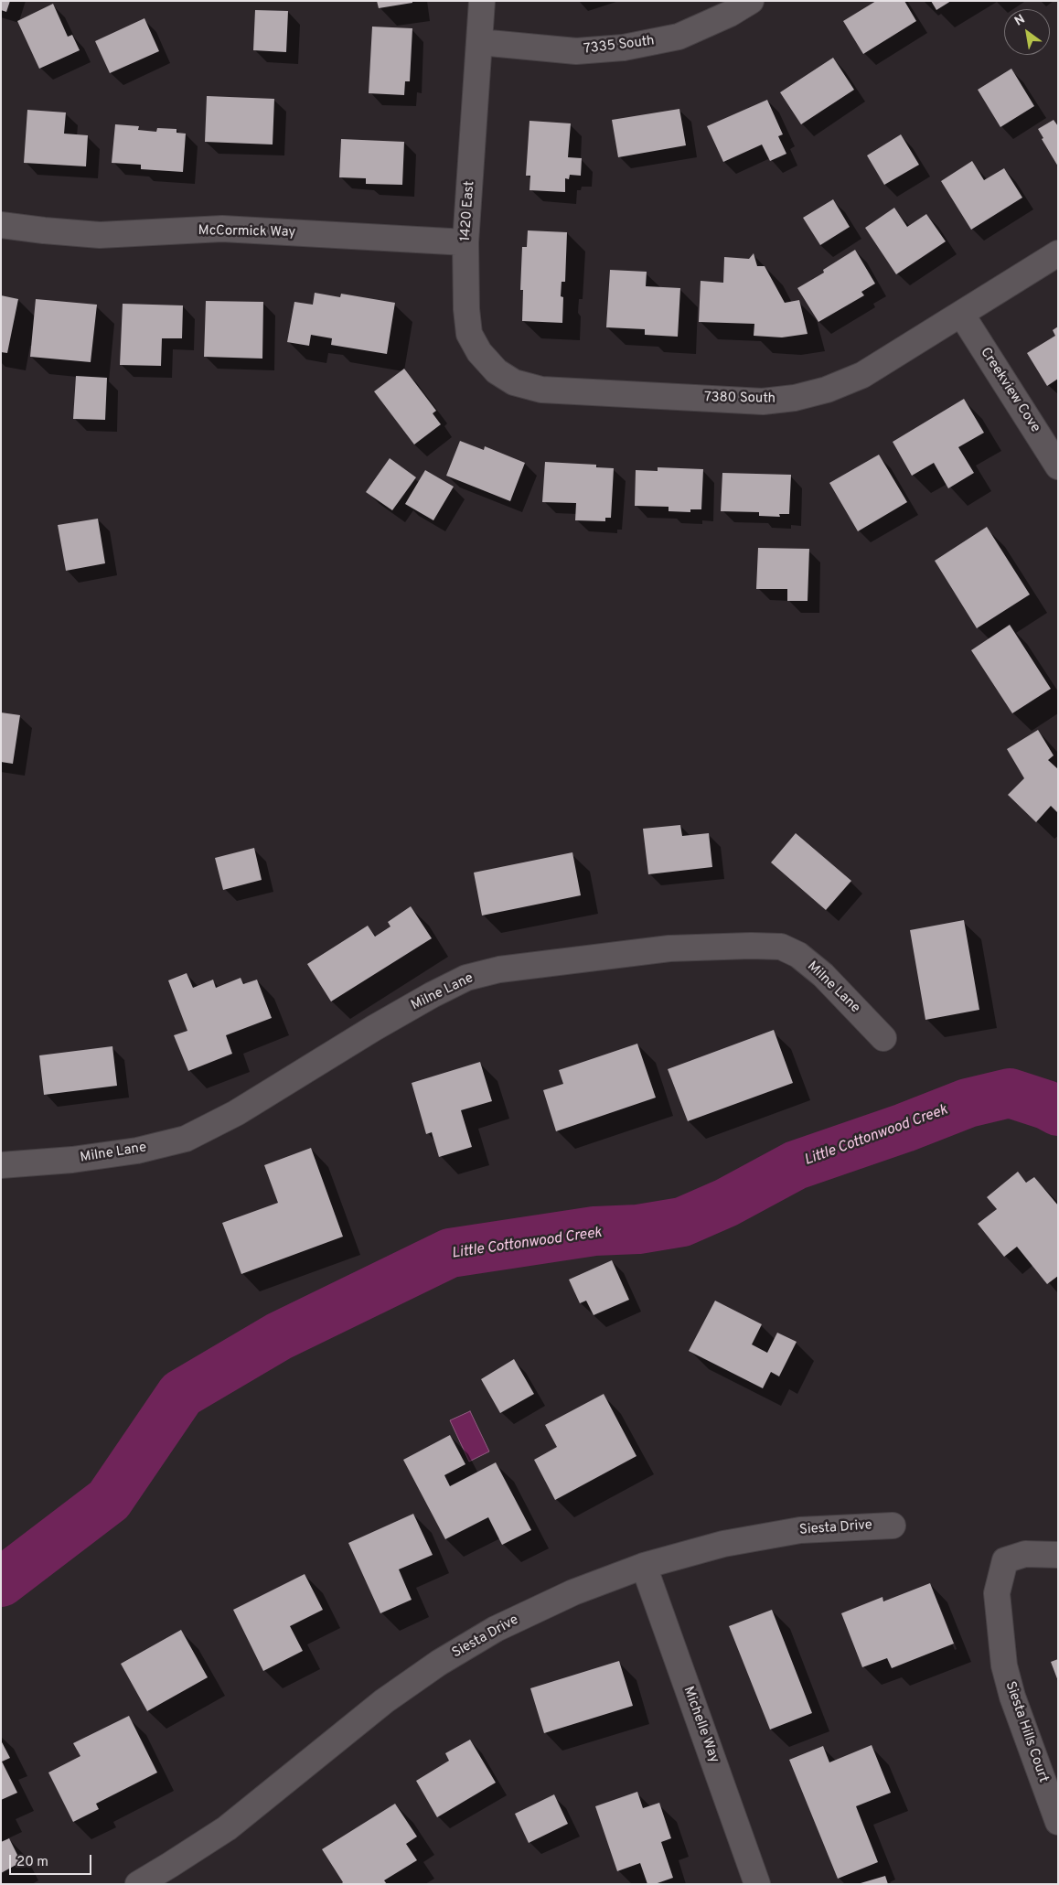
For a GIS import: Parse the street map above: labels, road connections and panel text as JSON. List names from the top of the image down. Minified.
{"streets":{"street":["7335 South","1420 East","McCormick Way","Creekview Cove","7380 South","Milne Lane","Siesta Drive","Michelle Way","Siesta Hills Court"]},"crossings":[["7335 South","1420 East"],["1420 East","McCormick Way"],["1420 East","7380 South"],["Creekview Cove","7380 South"],["Siesta Drive","Michelle Way"]],"water":["Little Cottonwood Creek"],"scale_bar":"20 m","north":"top left"}
